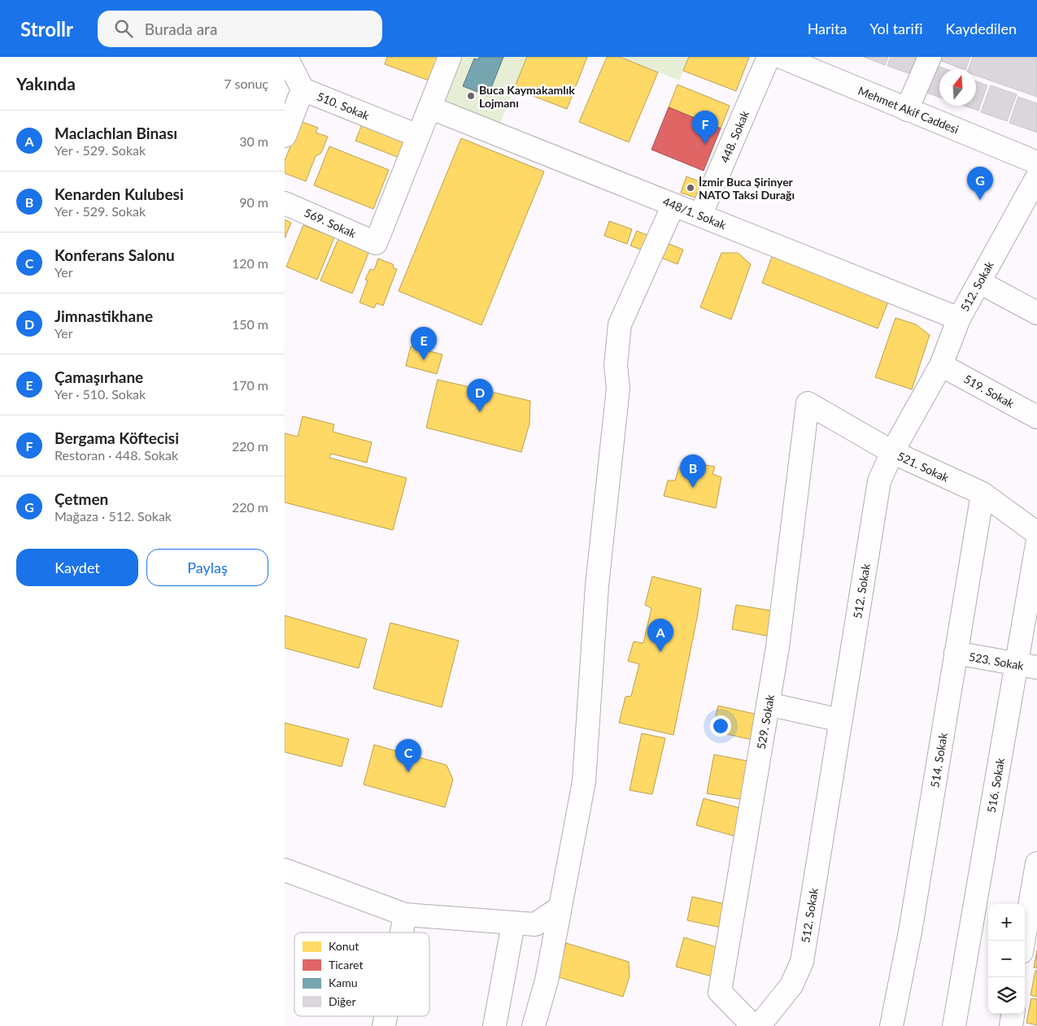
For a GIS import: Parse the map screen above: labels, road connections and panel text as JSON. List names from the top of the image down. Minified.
{"streets":{"street":["510. Sokak","Mehmet Akif Caddesi","448. Sokak","448/1. Sokak","569. Sokak","512. Sokak","519. Sokak","521. Sokak","523. Sokak","529. Sokak","514. Sokak","516. Sokak"]},"crossings":[["510. Sokak","569. Sokak"],["448. Sokak","448/1. Sokak"],["448/1. Sokak","512. Sokak"],["512. Sokak","519. Sokak"],["512. Sokak","521. Sokak"],["521. Sokak","529. Sokak"],["521. Sokak","514. Sokak"],["523. Sokak","514. Sokak"],["523. Sokak","516. Sokak"]],"places":["Buca Kaymakamlık Lojmanı","İzmir Buca Şirinyer NATO Taksi Durağı"],"legend":["Konut","Ticaret","Kamu","Diğer"],"north":"top","page":{"header":"Strollr","search":"Burada ara","nav":["Harita","Yol tarifi","Kaydedilen"],"heading":["Yakında","7 sonuç"],"list":[{"mark":"A","name":"Maclachlan Binası","note":"Yer · 529. Sokak","value":"30 m"},{"mark":"B","name":"Kenarden Kulubesi","note":"Yer · 529. Sokak","value":"90 m"},{"mark":"C","name":"Konferans Salonu","note":"Yer","value":"120 m"},{"mark":"D","name":"Jimnastikhane","note":"Yer","value":"150 m"},{"mark":"E","name":"Çamaşırhane","note":"Yer · 510. Sokak","value":"170 m"},{"mark":"F","name":"Bergama Köftecisi","note":"Restoran · 448. Sokak","value":"220 m"},{"mark":"G","name":"Çetmen","note":"Mağaza · 512. Sokak","value":"220 m"}],"pins":["F","G","E","D","B","A","C"],"buttons":["Kaydet","Paylaş"],"map_buttons":["+","−"]}}
